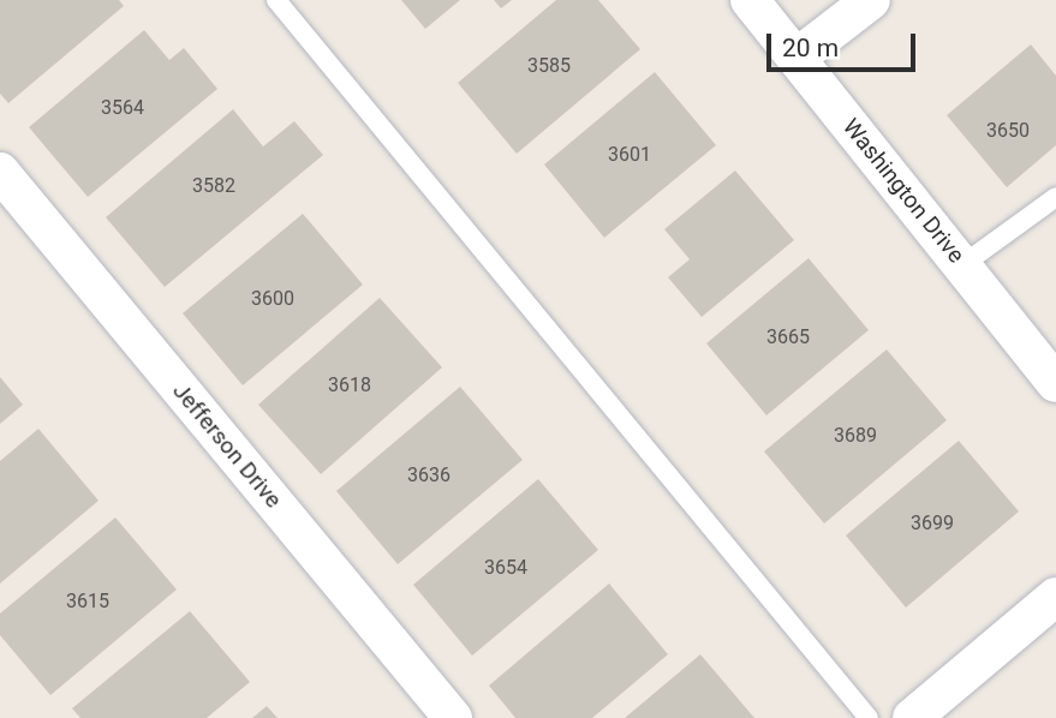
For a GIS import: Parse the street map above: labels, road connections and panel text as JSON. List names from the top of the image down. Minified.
{"streets":{"street":["Washington Drive","Jefferson Drive"]},"house_numbers":["3585","3564","3650","3601","3582","3600","3665","3618","3689","3636","3699","3654","3615"],"scale_bar":"20 m"}
